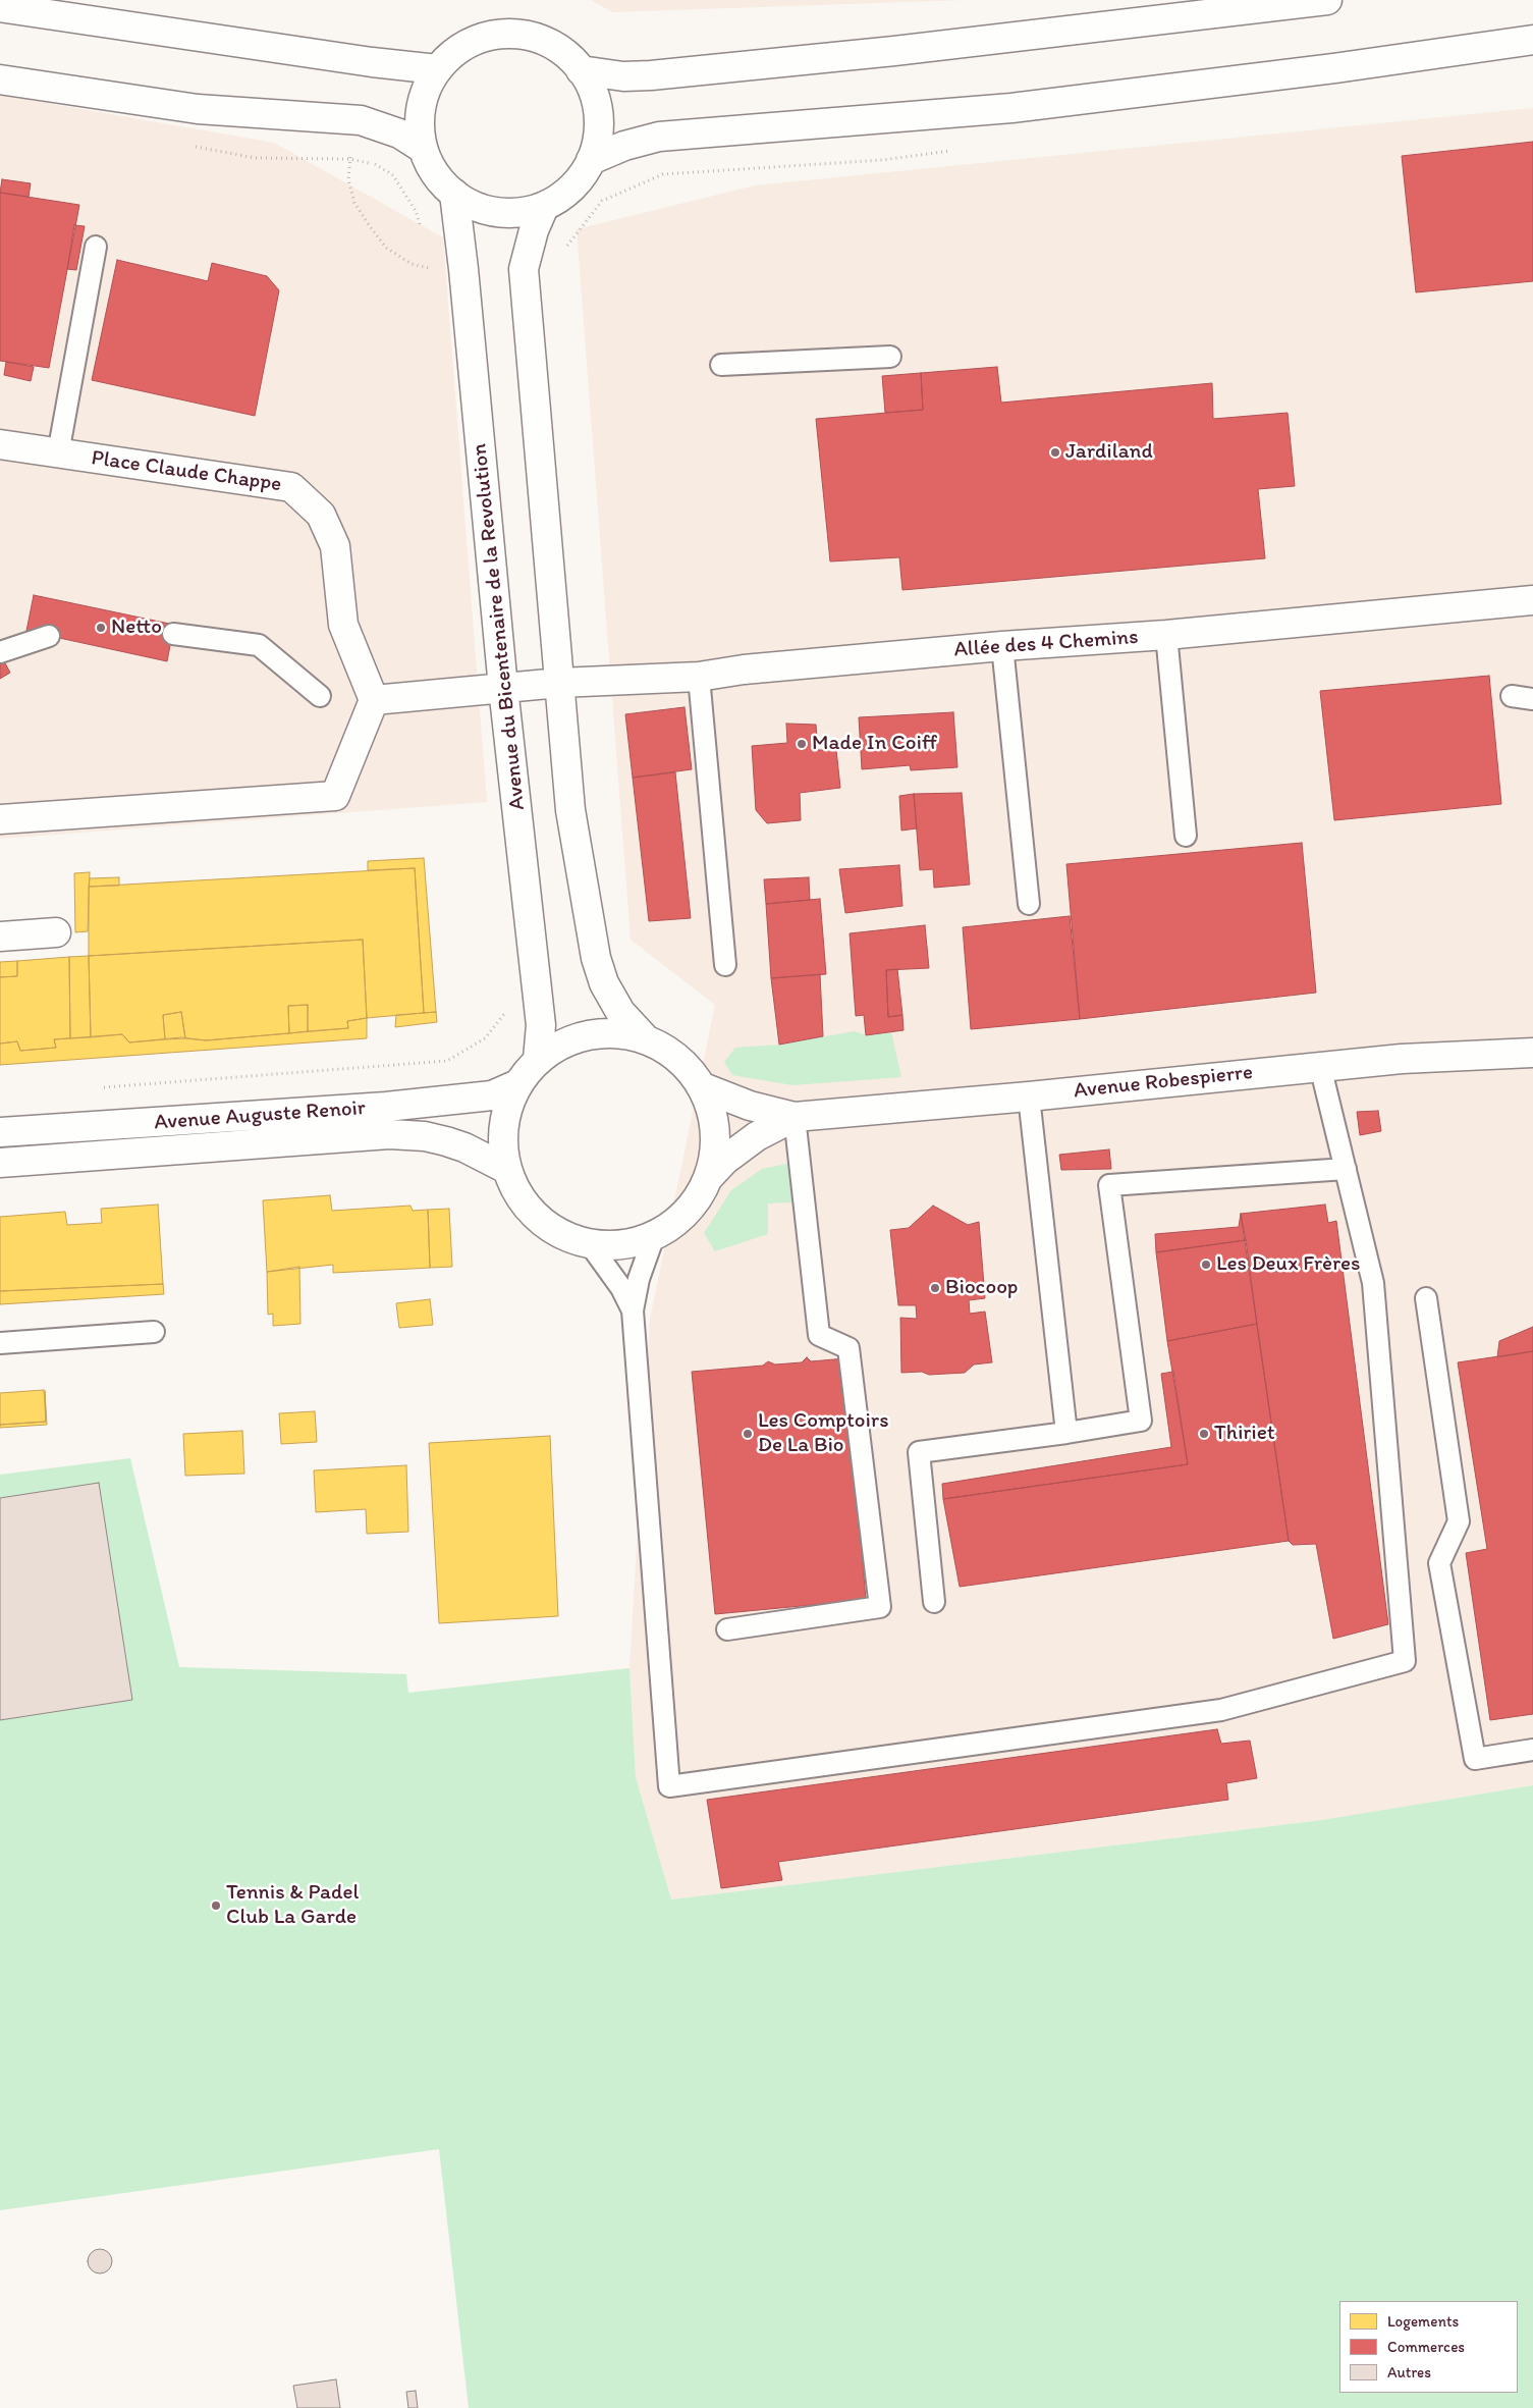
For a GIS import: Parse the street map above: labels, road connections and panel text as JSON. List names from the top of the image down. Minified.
{"streets":{"street":["Place Claude Chappe","Avenue du Bicentenaire de la Revolution","Allée des 4 Chemins","Avenue Robespierre","Avenue Auguste Renoir"]},"crossings":[["Avenue du Bicentenaire de la Revolution","Allée des 4 Chemins"]],"places":["Jardiland","Netto","Made In Coiff","Les Deux Frères","Biocoop","Les Comptoirs De La Bio","Thiriet","Tennis & Padel Club La Garde"],"legend":["Logements","Commerces","Autres"]}
